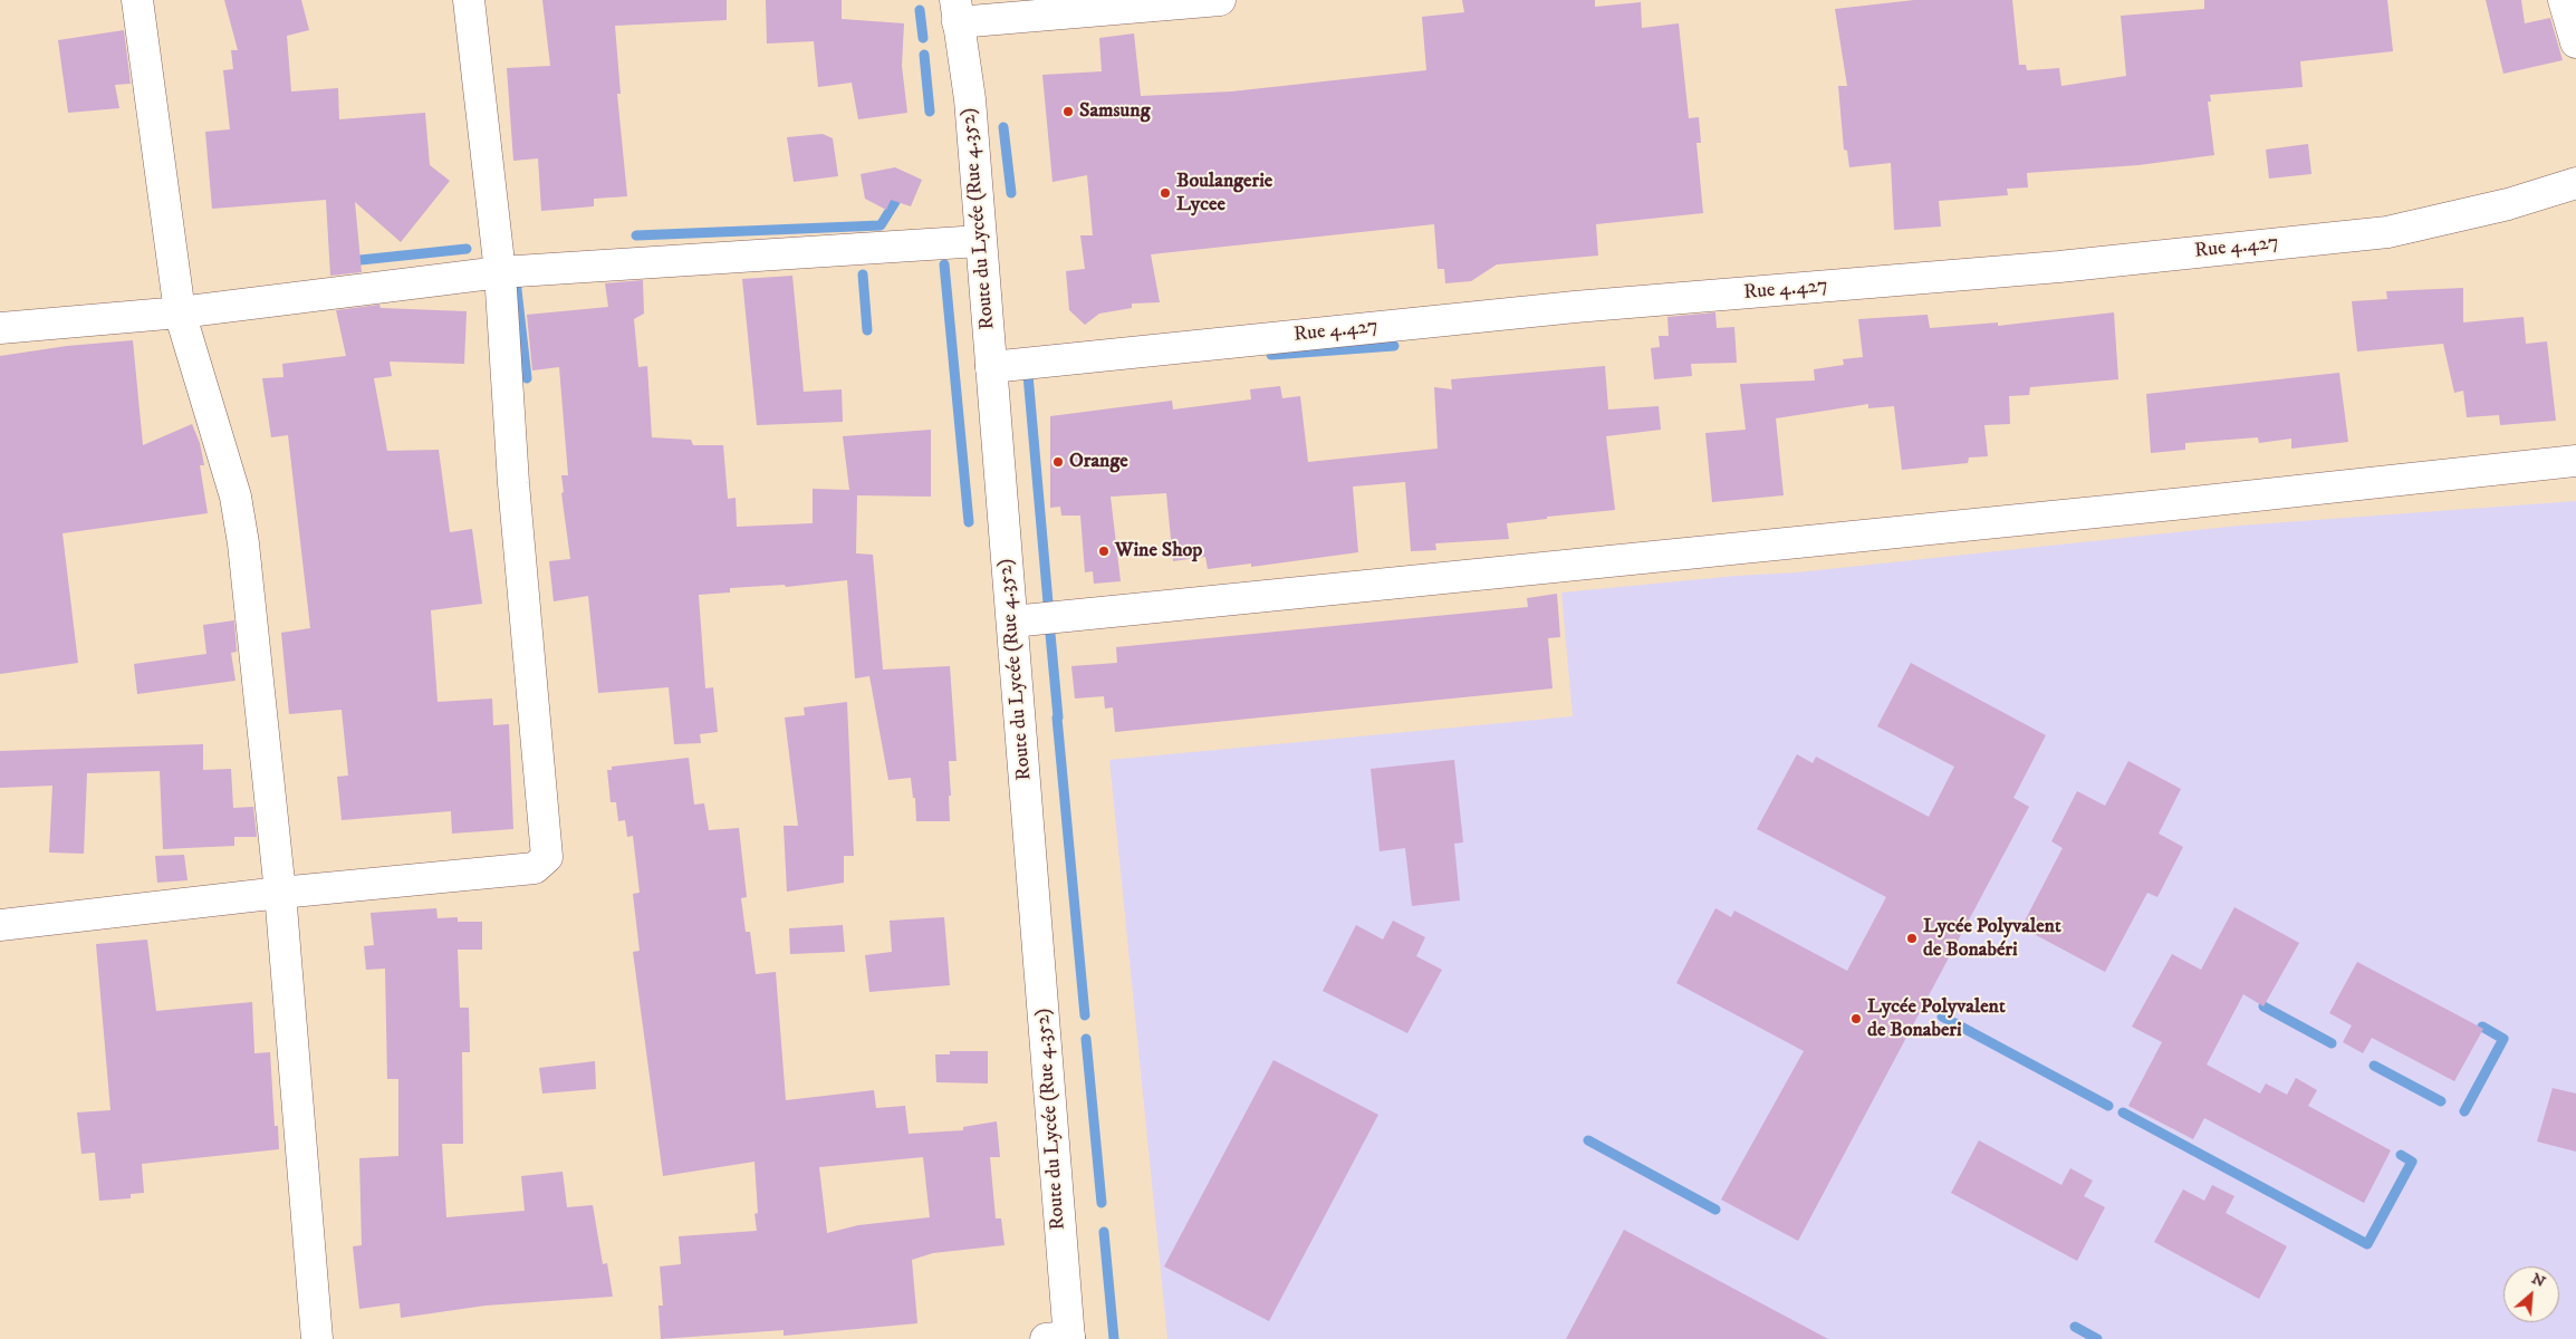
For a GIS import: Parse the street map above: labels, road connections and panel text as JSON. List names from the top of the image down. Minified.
{"streets":{"street":["Route du Lycée (Rue 4.352)","Rue 4.427"]},"crossings":[["Route du Lycée (Rue 4.352)","Rue 4.427"]],"places":["Samsung","Boulangerie Lycee","Orange","Wine Shop","Lycée Polyvalent de Bonabéri","Lycée Polyvalent de Bonaberi"],"north":"top right"}
